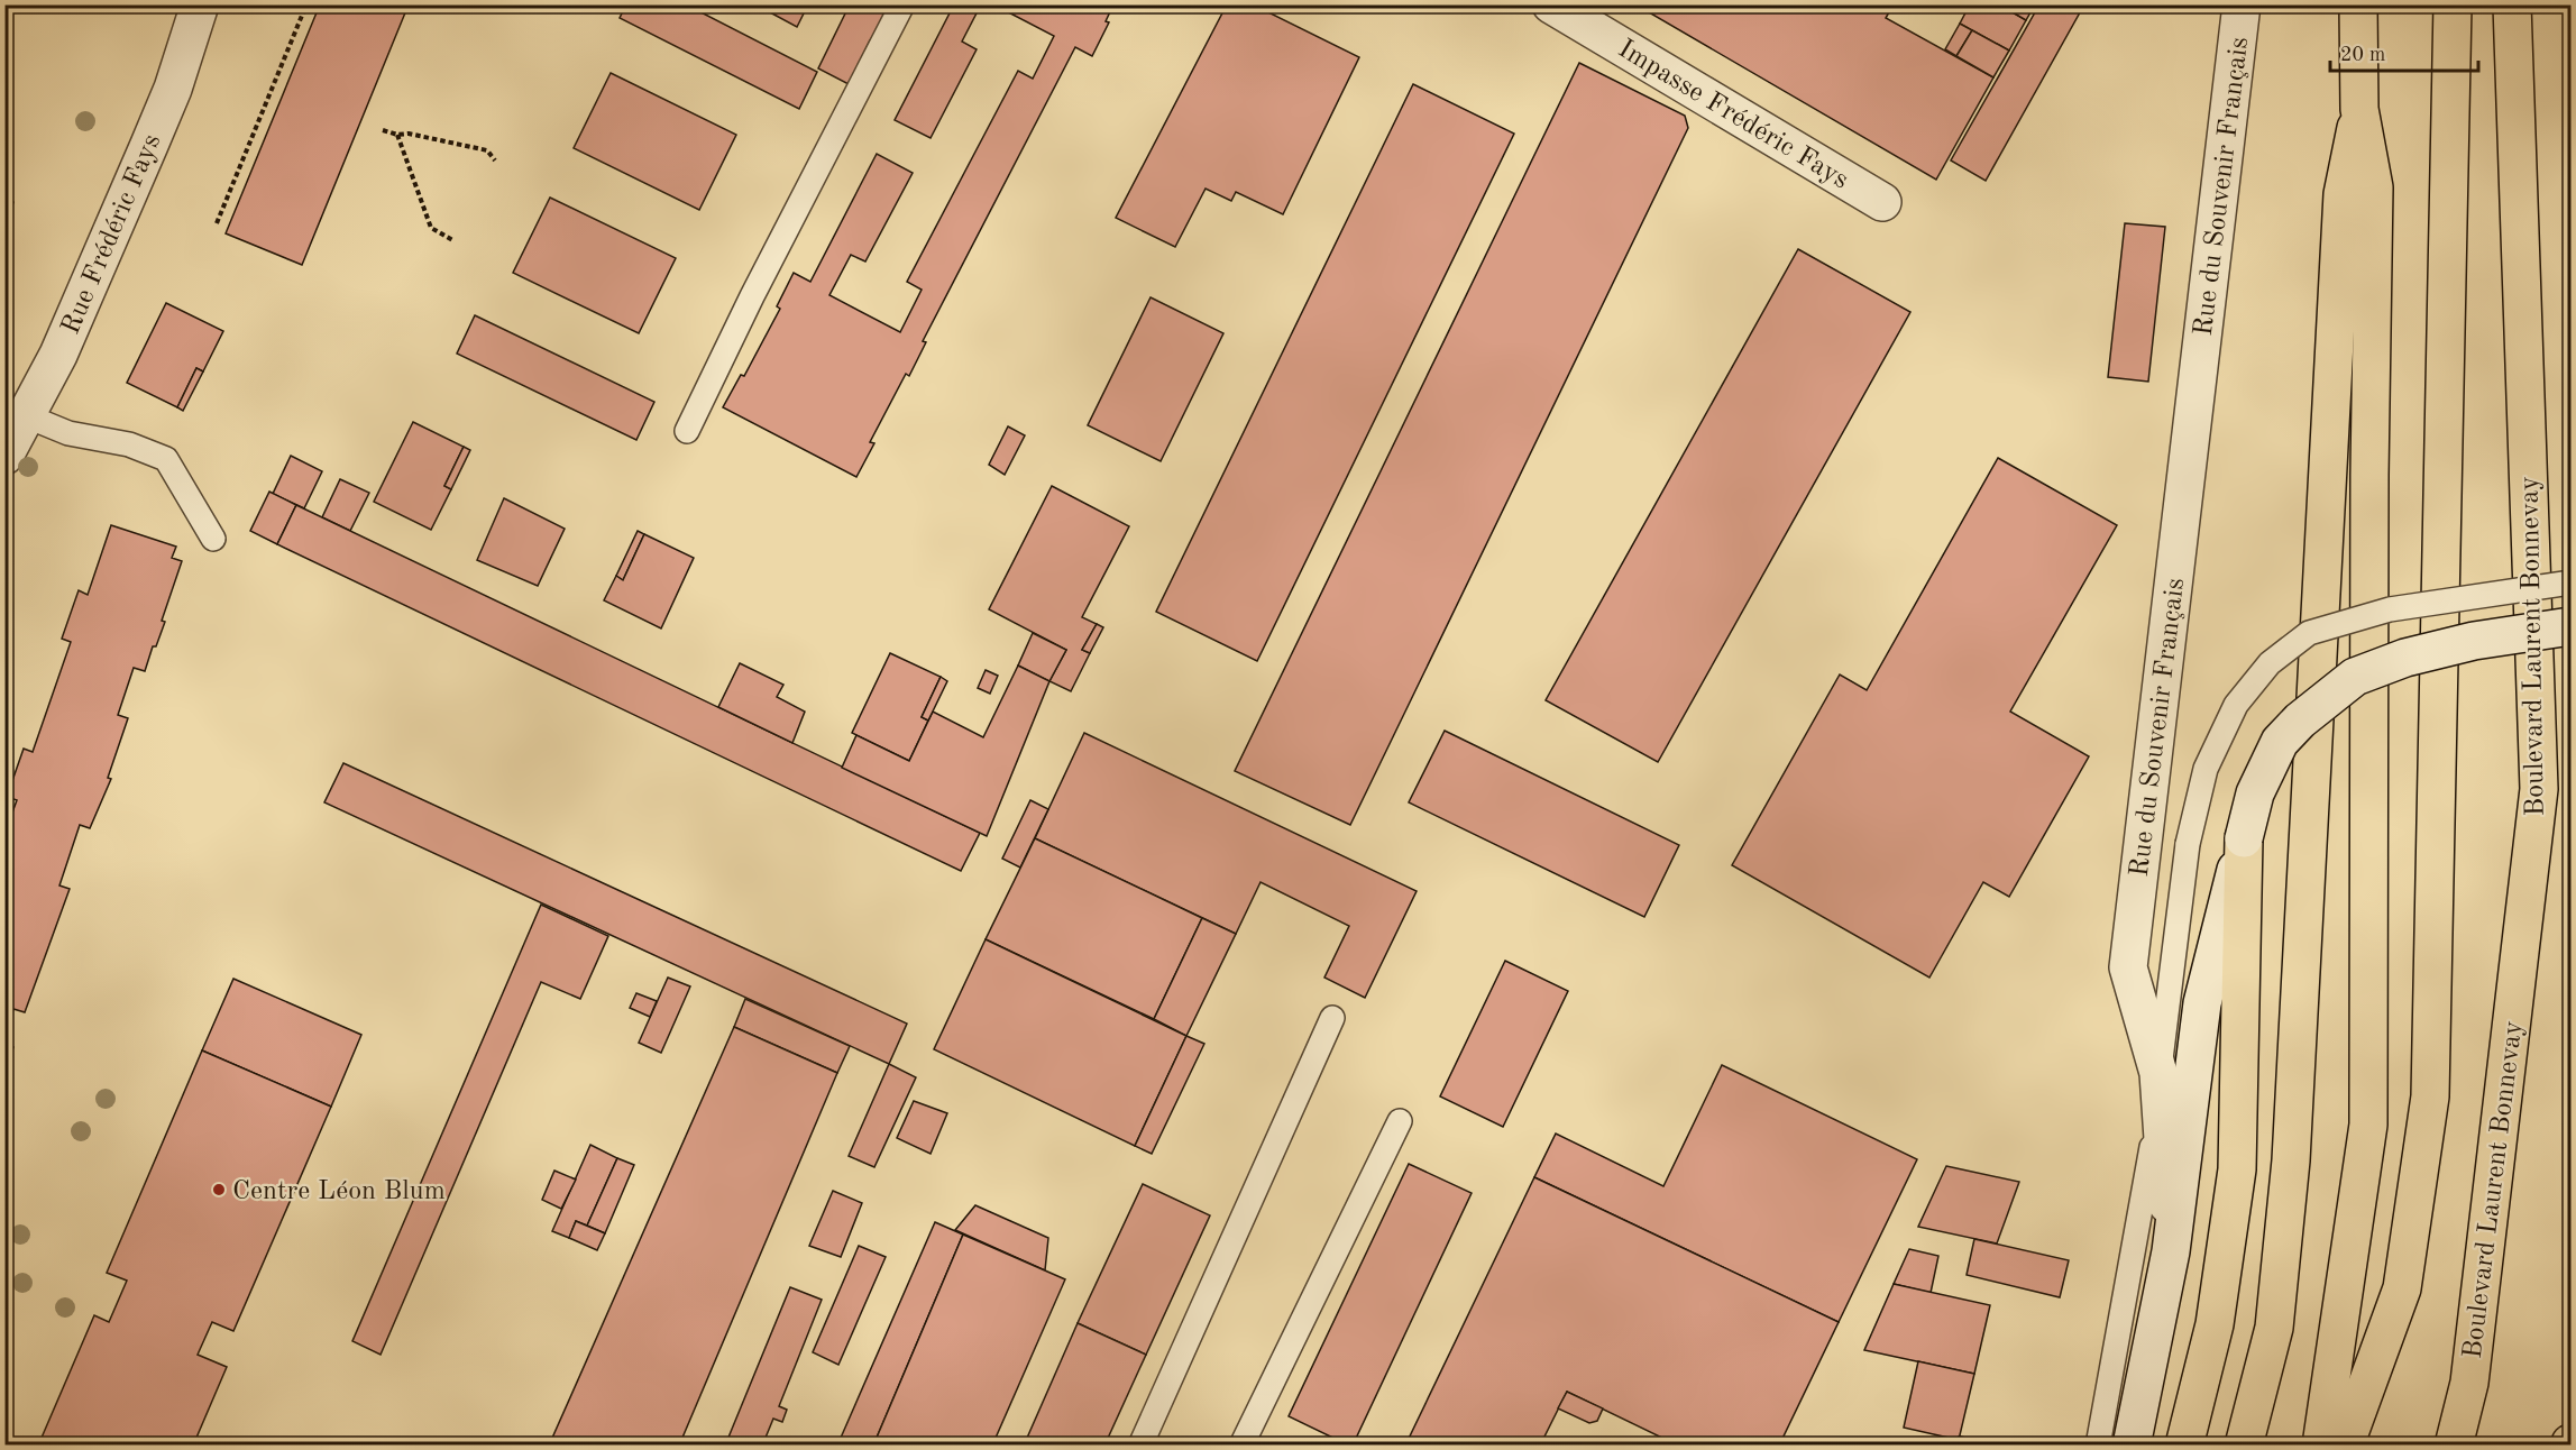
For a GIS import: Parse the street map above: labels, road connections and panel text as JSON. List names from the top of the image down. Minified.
{"streets":{"highway":["Boulevard Laurent Bonnevay"],"street":["Impasse Frédéric Fays","Rue du Souvenir Français","Rue Frédéric Fays"]},"places":["Centre Léon Blum"],"scale_bar":"20 m"}
